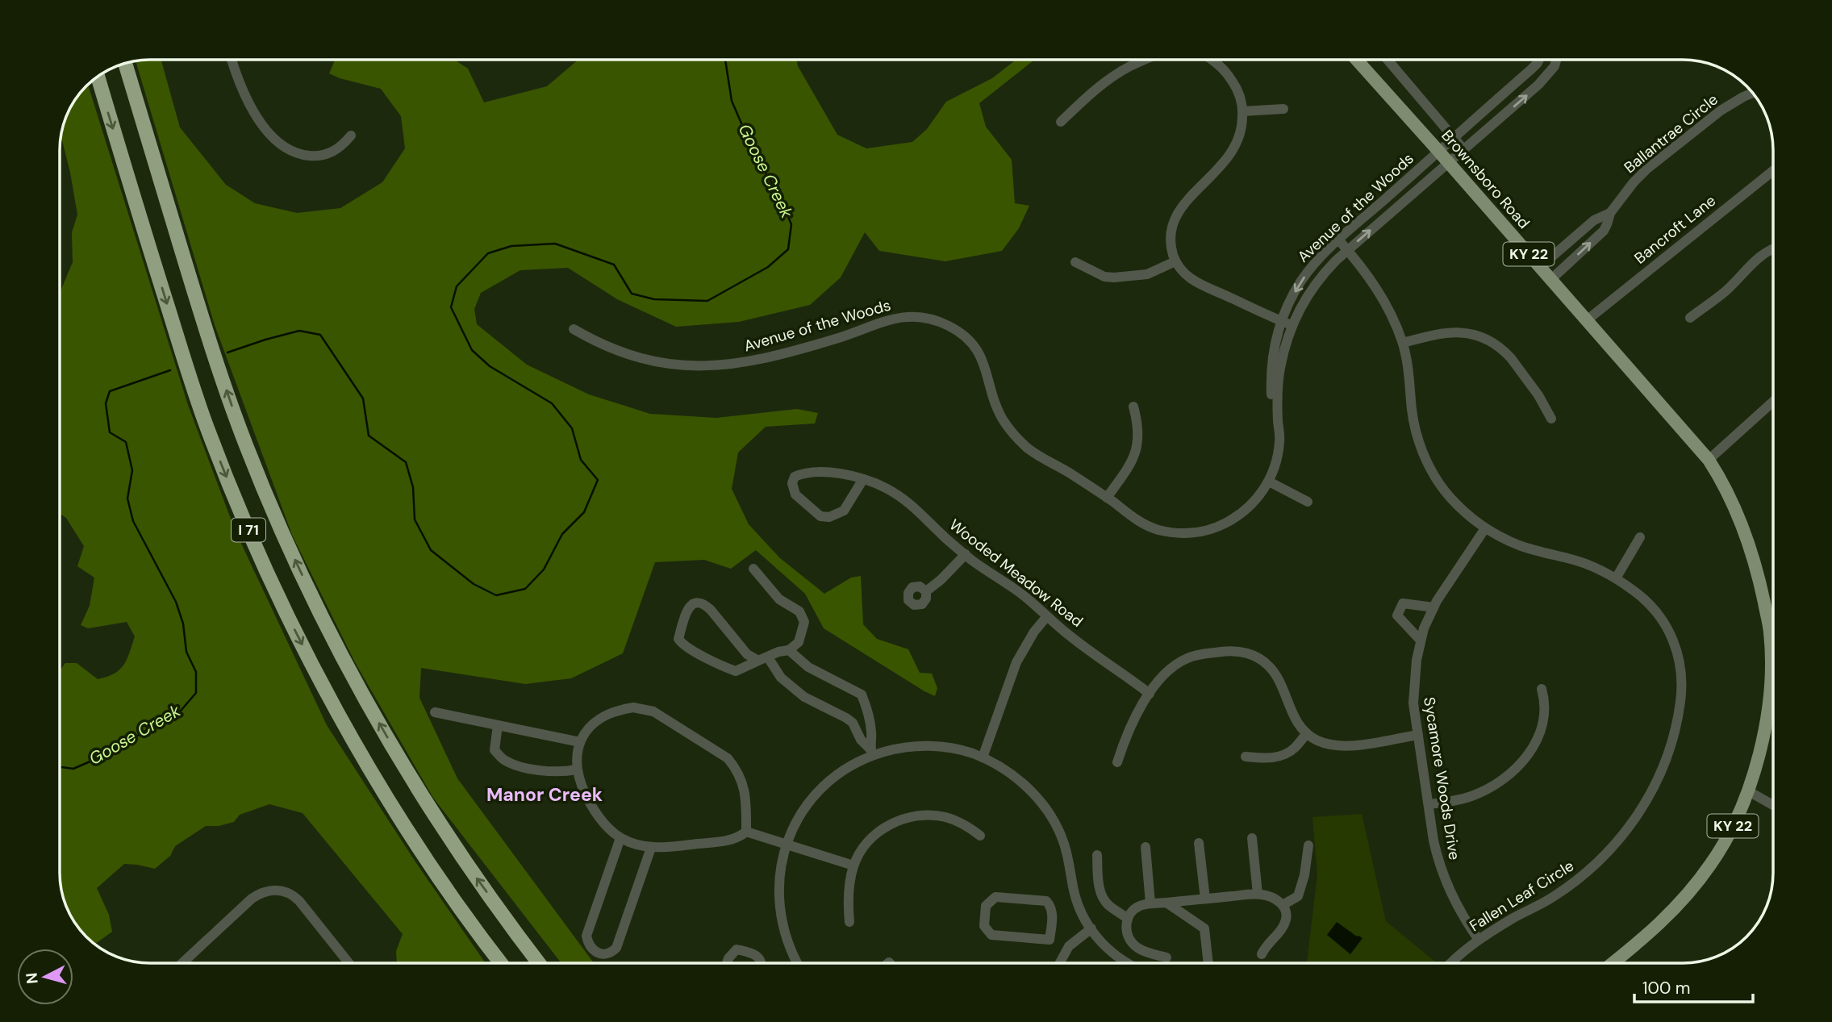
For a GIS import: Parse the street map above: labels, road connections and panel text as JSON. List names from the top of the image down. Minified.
{"streets":{"highway":["I 71"],"main road":["Brownsboro Road","KY 22"],"street":["Ballantrae Circle","Avenue of the Woods","Bancroft Lane","Wooded Meadow Road","Sycamore Woods Drive","Fallen Leaf Circle"]},"crossings":[["Ballantrae Circle","Brownsboro Road"],["Brownsboro Road","Avenue of the Woods"],["Brownsboro Road","Bancroft Lane"],["Brownsboro Road","KY 22"],["Avenue of the Woods","Fallen Leaf Circle"],["Sycamore Woods Drive","Fallen Leaf Circle"]],"districts":["Manor Creek"],"water":["Goose Creek"],"scale_bar":"100 m","north":"left"}
